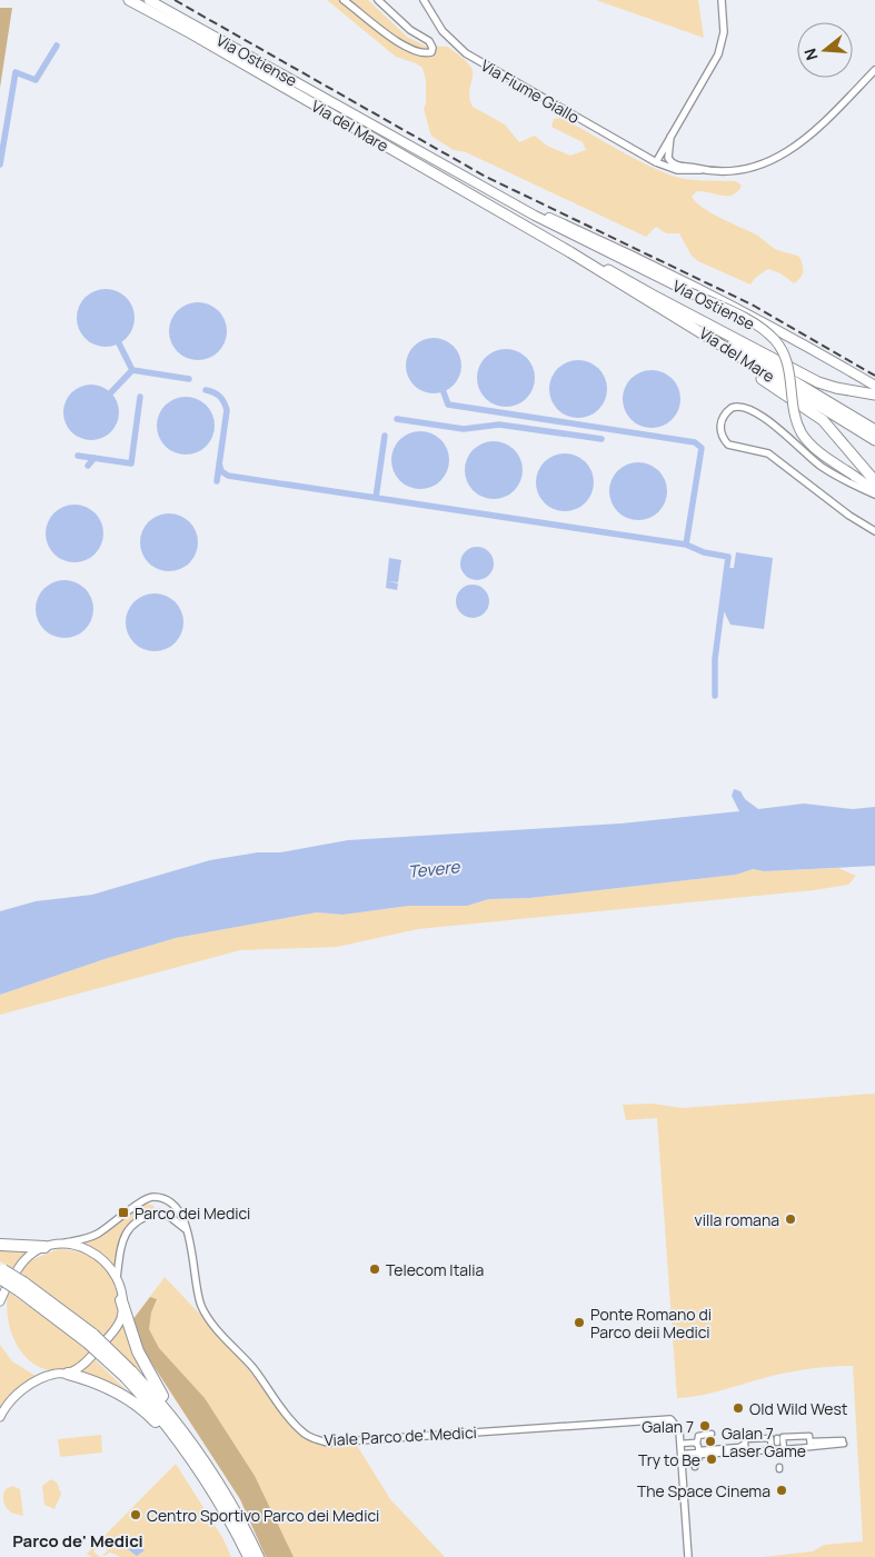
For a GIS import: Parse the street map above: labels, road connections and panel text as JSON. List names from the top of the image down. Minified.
{"streets":{"main road":["Via Ostiense","Via del Mare"],"street":["Via Fiume Giallo","Viale Parco de' Medici"]},"districts":["Parco de' Medici"],"water":["Tevere"],"places":{"transit":["Parco dei Medici"],"other":["villa romana","Telecom Italia","Ponte Romano di Parco deii Medici","Old Wild West","Galan 7","Galan 7 Laser Game","Try to Be","The Space Cinema","Centro Sportivo Parco dei Medici"]},"north":"left"}
